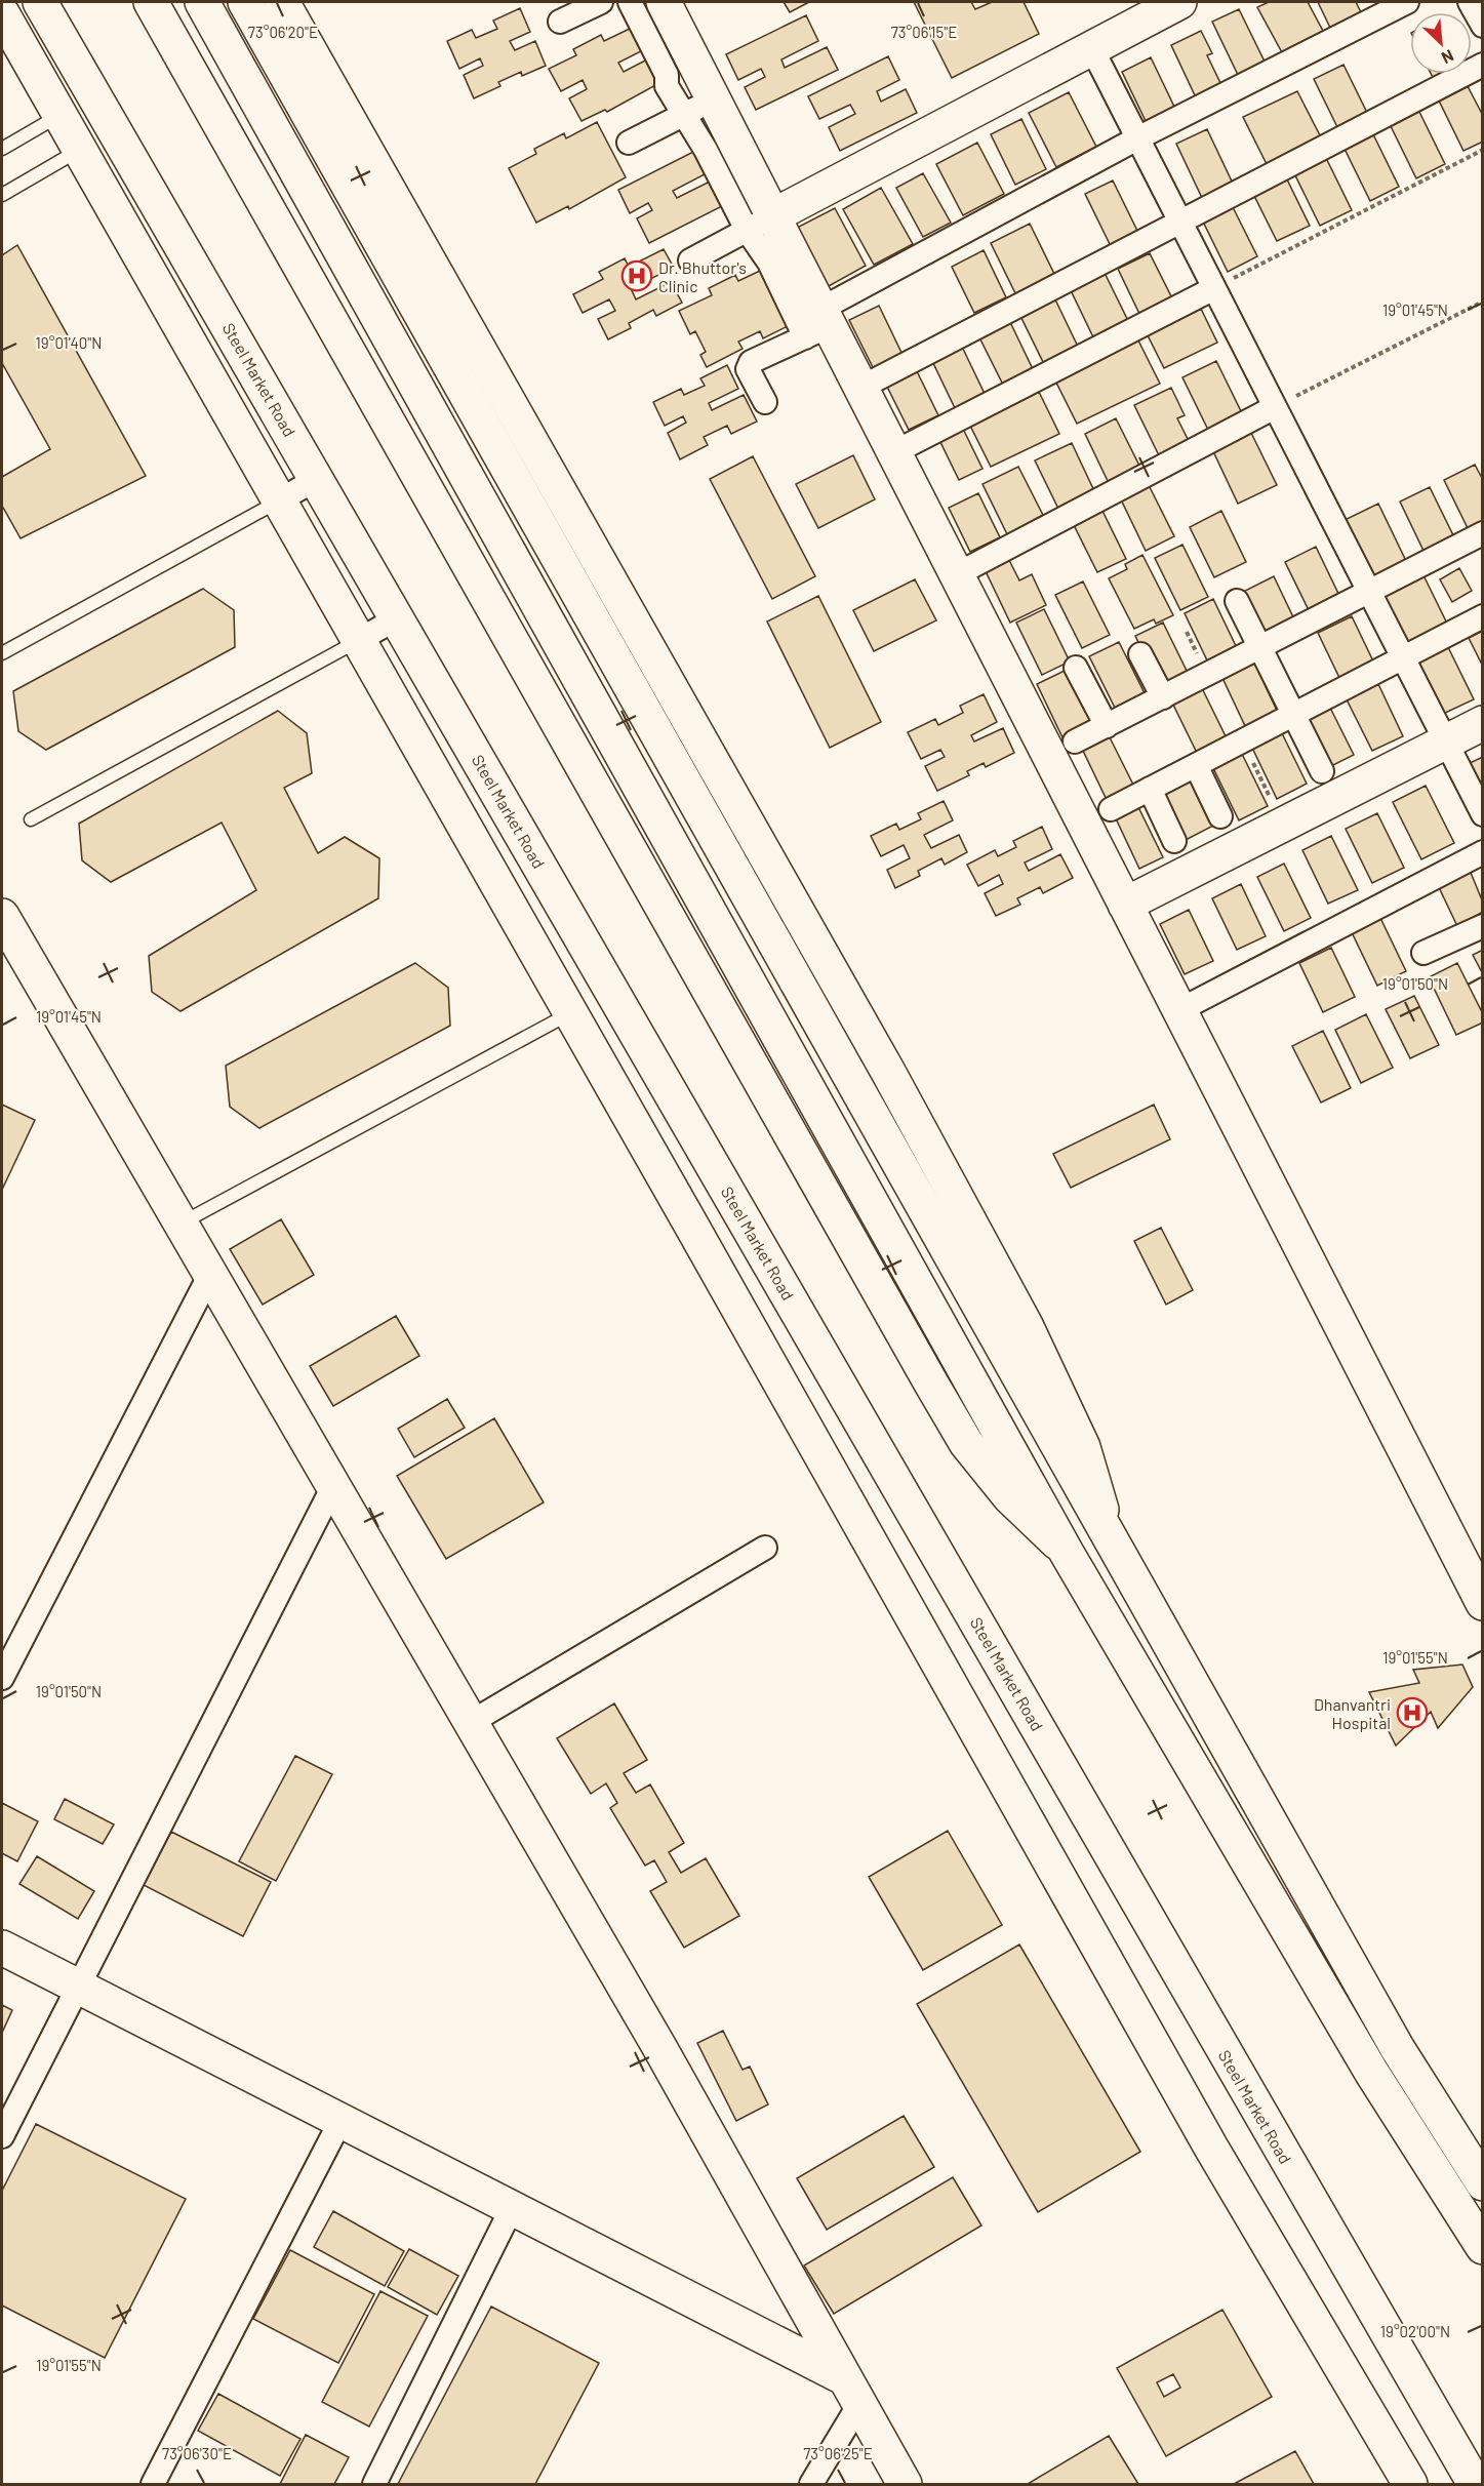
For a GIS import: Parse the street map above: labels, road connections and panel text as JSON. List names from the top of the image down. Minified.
{"streets":{"main road":["Steel Market Road"]},"places":{"hospital":["Dr. Bhuttor's Clinic","Dhanvantri Hospital"]},"north":"bottom right","coordinates":["73°06'20\"E","73°06'15\"E","19°01'45\"N","19°01'40\"N","19°01'50\"N","19°01'55\"N","19°02'00\"N","73°06'30\"E","73°06'25\"E"]}
